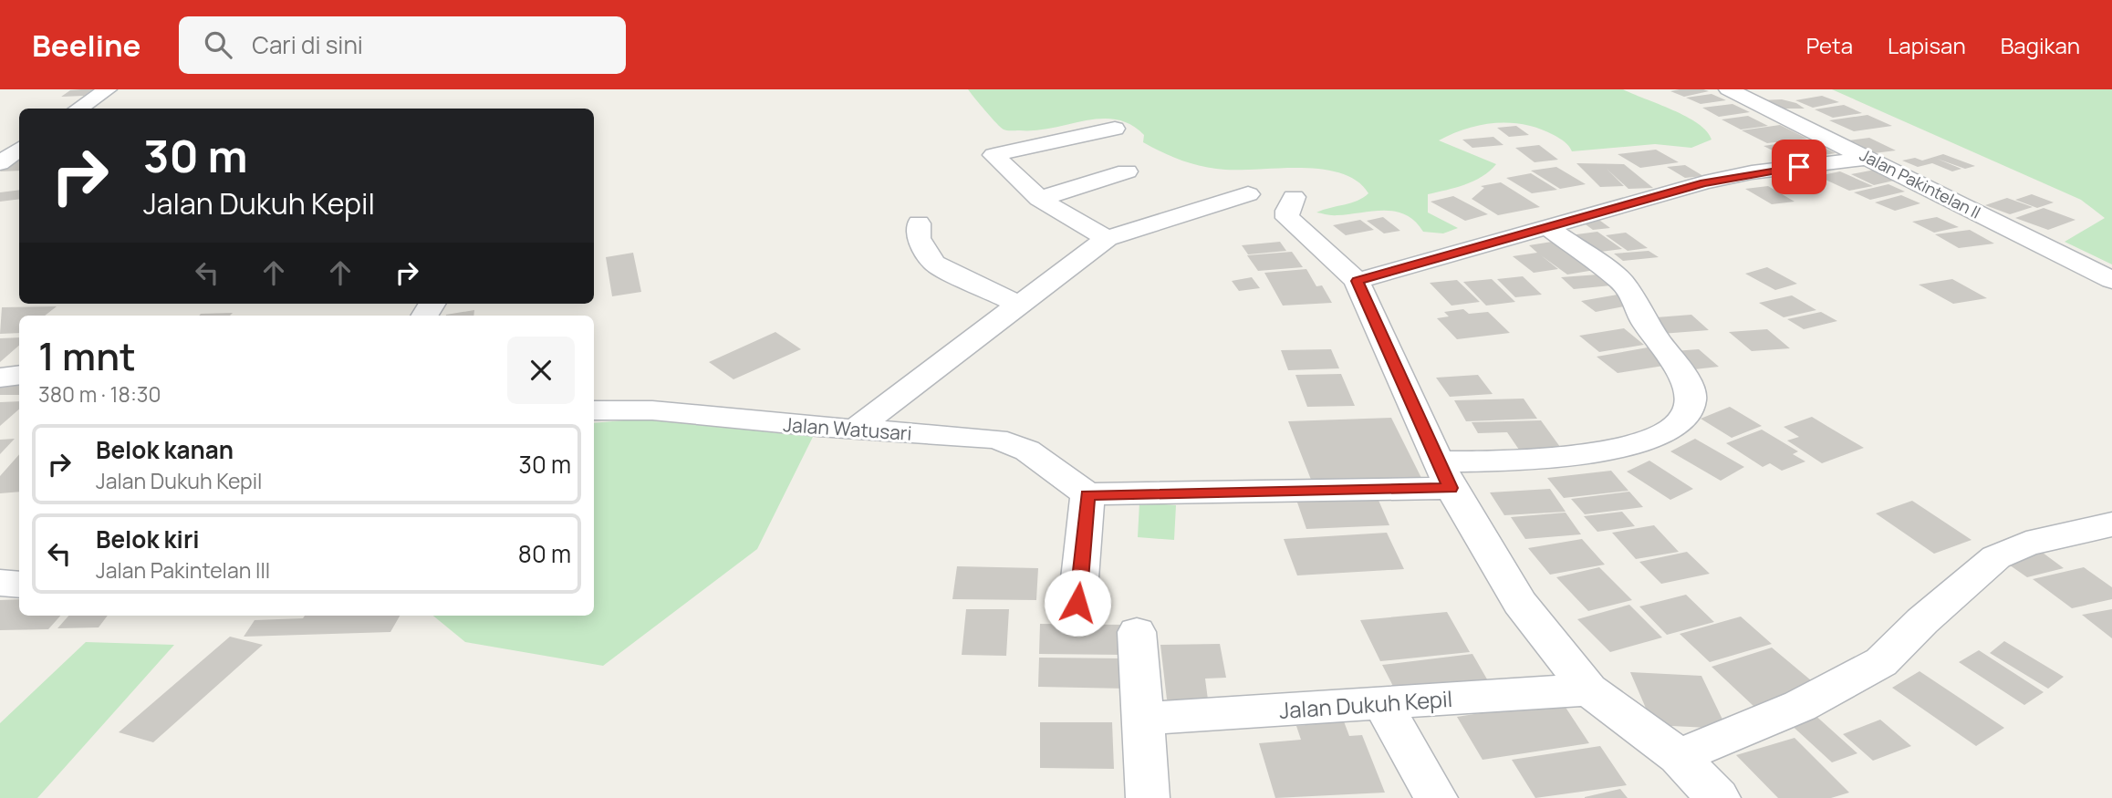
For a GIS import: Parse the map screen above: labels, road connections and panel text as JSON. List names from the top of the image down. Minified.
{"streets":{"street":["Jalan Pakintelan II","Jalan Watusari","Jalan Dukuh Kepil"]},"page":{"header":"Beeline","search":"Cari di sini","nav":["Peta","Lapisan","Bagikan"],"turn":["30 m","Jalan Dukuh Kepil"],"heading":["1 mnt","380 m · 18:30"],"list":[{"name":"Belok kanan","note":"Jalan Dukuh Kepil","value":"30 m"},{"name":"Belok kiri","note":"Jalan Pakintelan III","value":"80 m"}]}}
